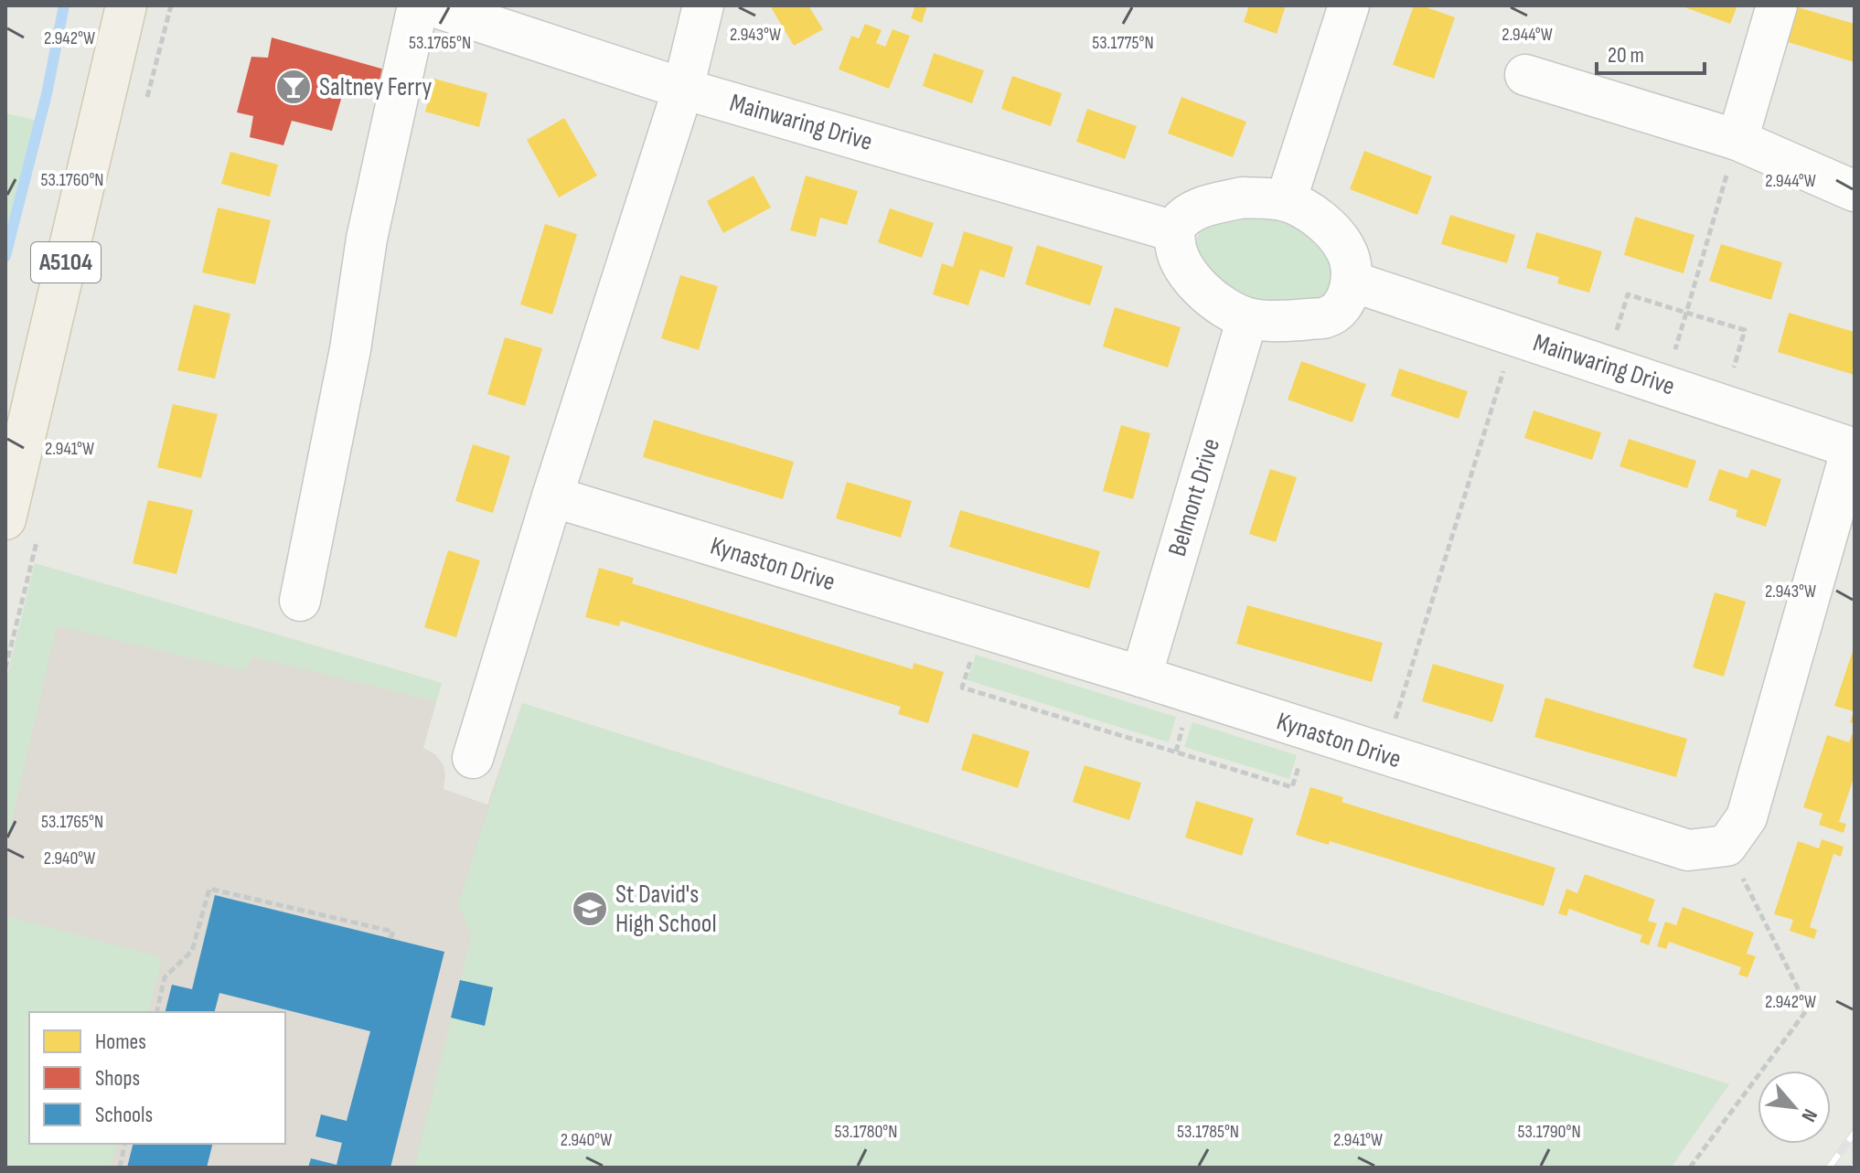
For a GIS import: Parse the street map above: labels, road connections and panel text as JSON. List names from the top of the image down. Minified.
{"streets":{"main road":["A5104"],"street":["Mainwaring Drive","Belmont Drive","Kynaston Drive"]},"crossings":[["Mainwaring Drive","Belmont Drive"],["Belmont Drive","Kynaston Drive"]],"places":{"bar":["Saltney Ferry"],"school or university":["St David's High School"]},"legend":["Homes","Shops","Schools"],"scale_bar":"20 m","north":"bottom right","coordinates":["2.944°W","2.943°W","2.942°W","53.1765°N","53.1775°N","53.1760°N","2.941°W","2.940°W","53.1780°N","53.1785°N","53.1790°N"]}
